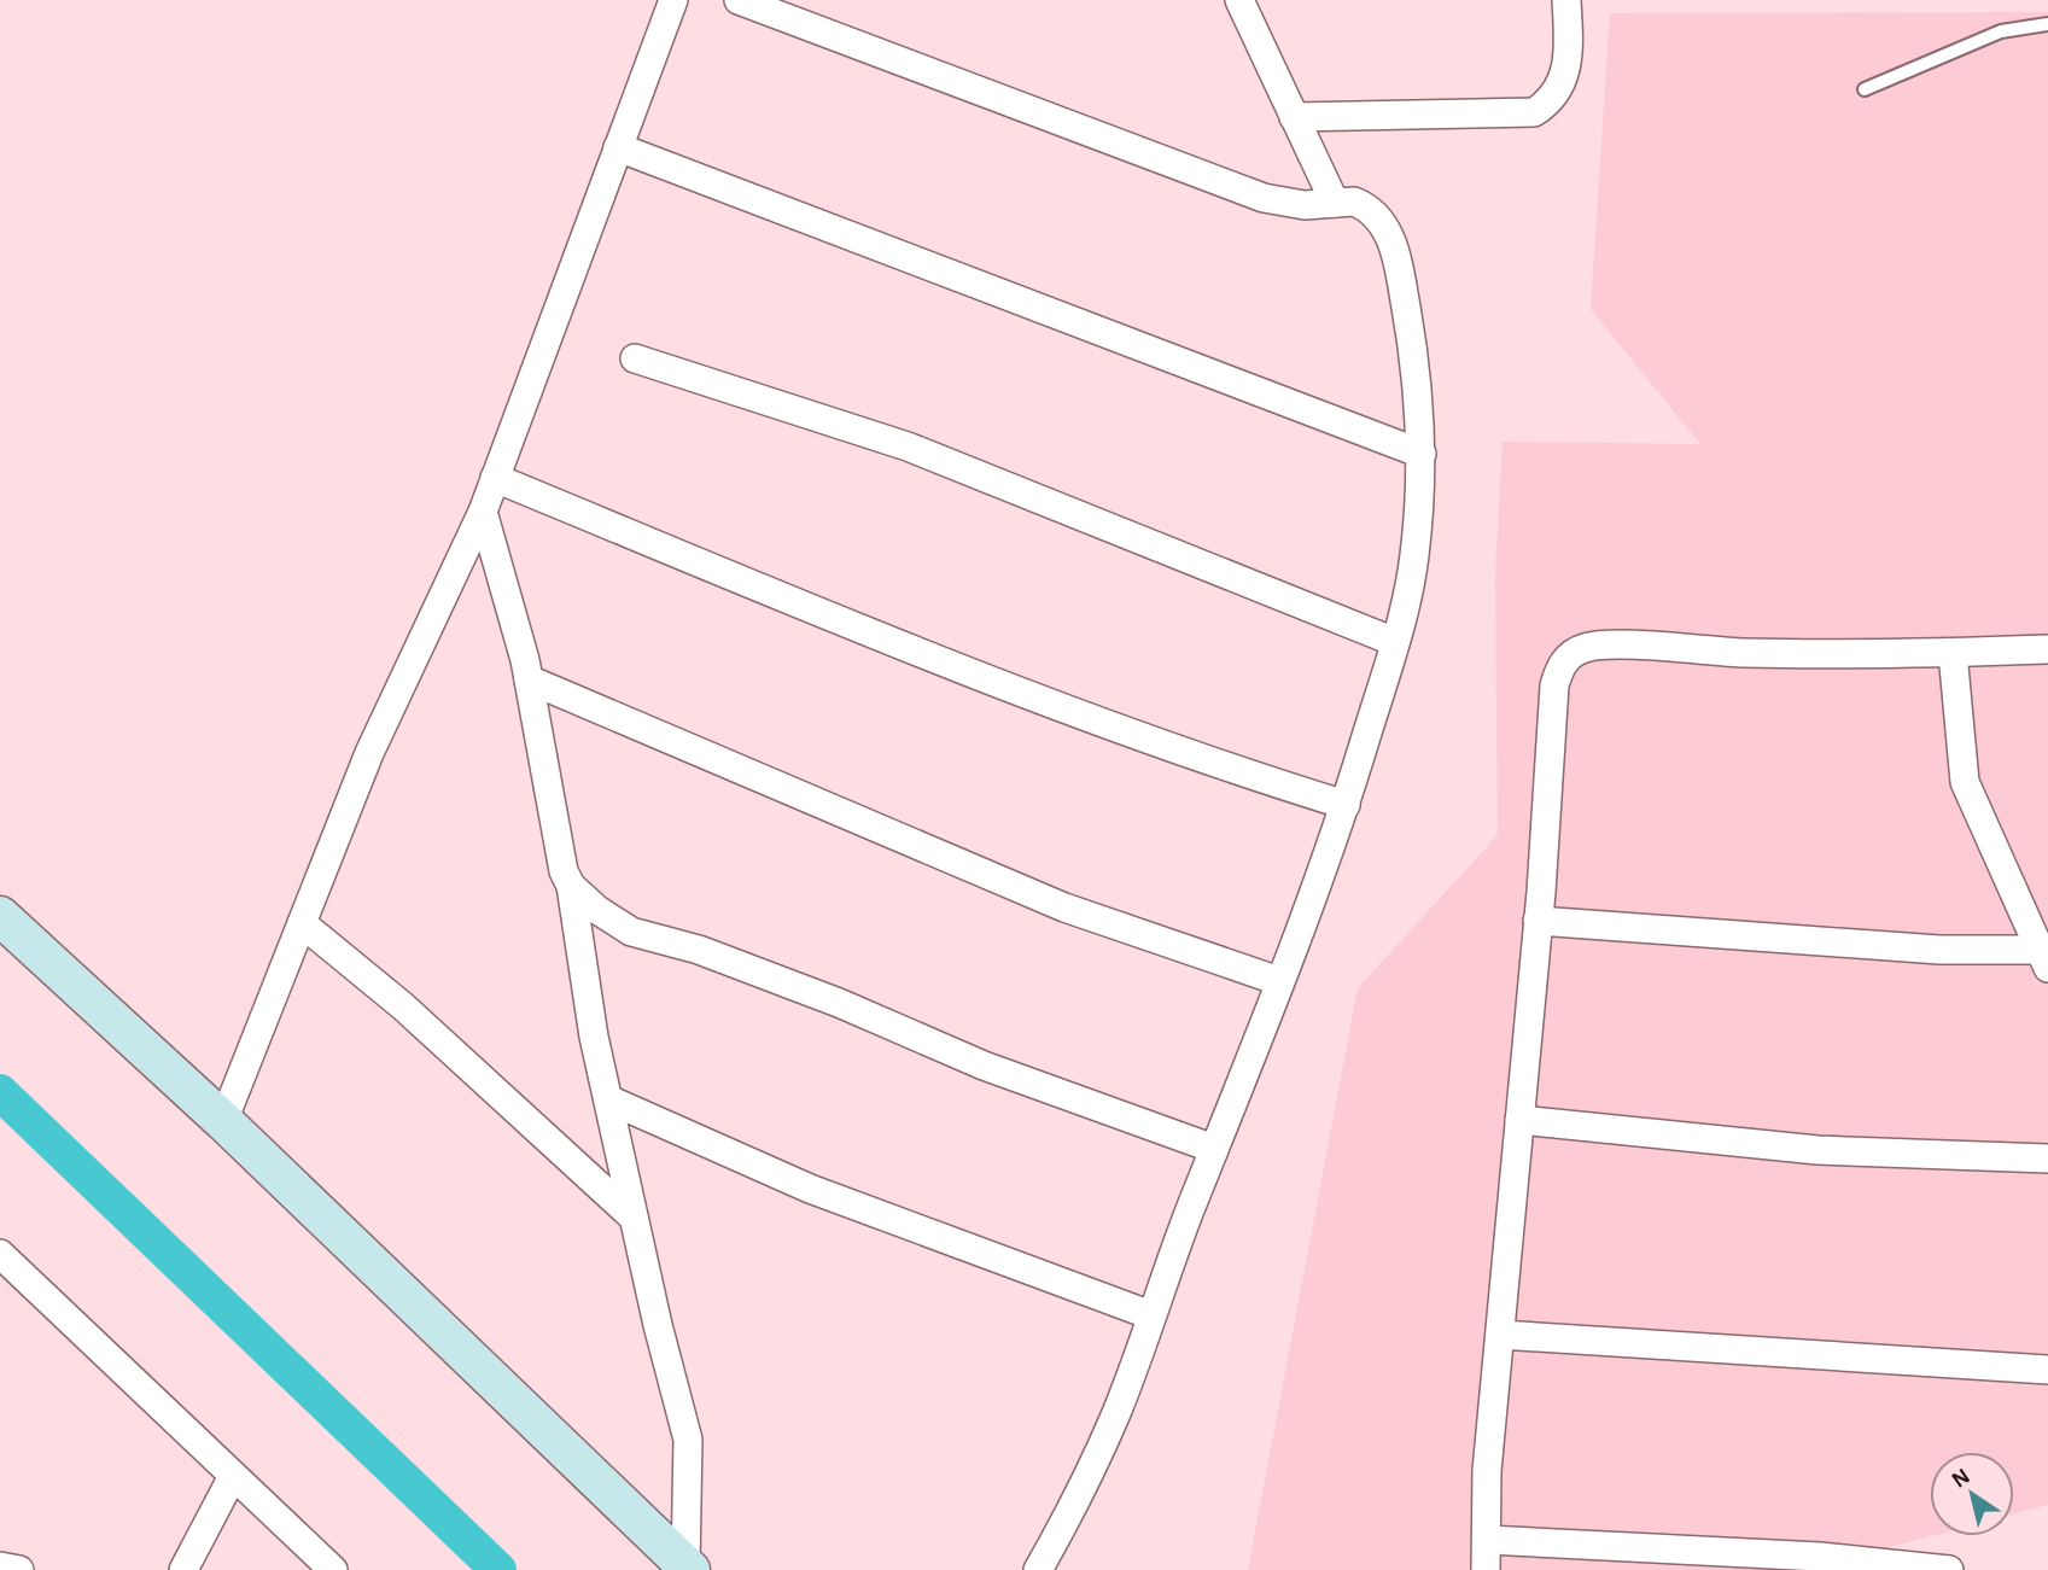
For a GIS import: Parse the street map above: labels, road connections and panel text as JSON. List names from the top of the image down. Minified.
{"north":"top left"}
